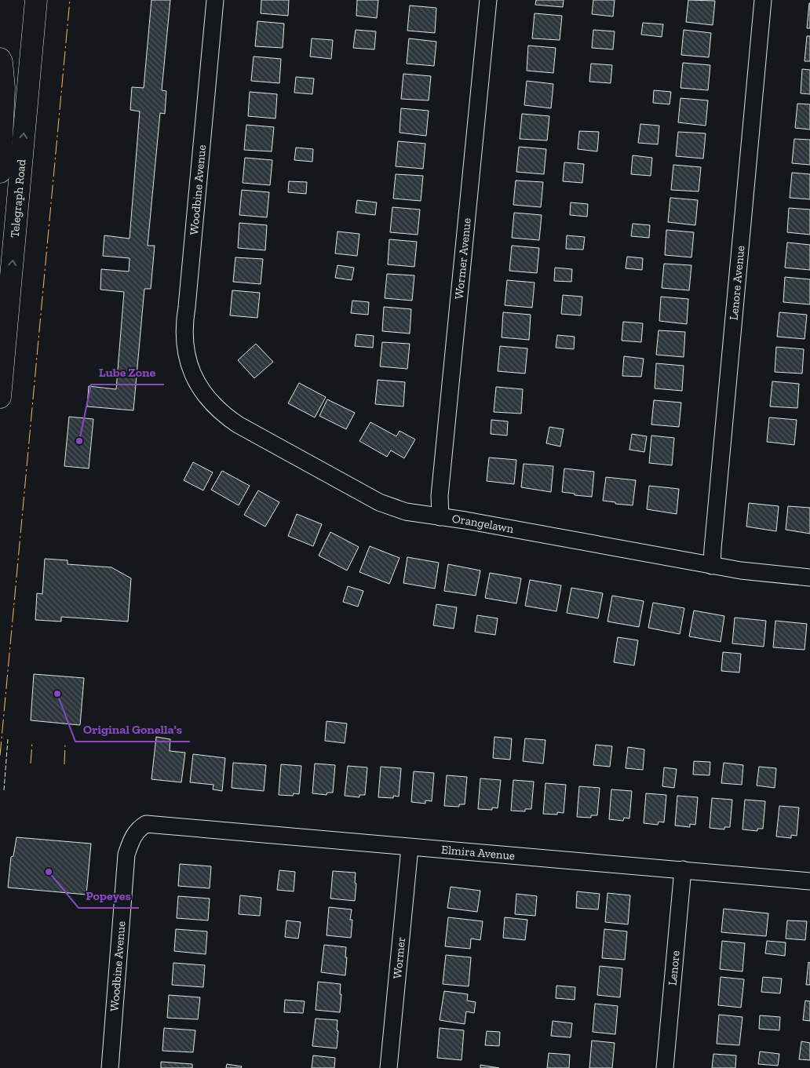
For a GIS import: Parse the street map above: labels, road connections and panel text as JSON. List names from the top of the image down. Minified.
{"streets":{"main road":["Telegraph Road"],"street":["Woodbine Avenue","Wormer Avenue","Lenore Avenue","Orangelawn","Elmira Avenue","Wormer","Lenore"]},"crossings":[["Woodbine Avenue","Orangelawn"],["Woodbine Avenue","Elmira Avenue"],["Wormer Avenue","Orangelawn"],["Lenore Avenue","Orangelawn"],["Elmira Avenue","Wormer"],["Elmira Avenue","Lenore"]],"places":["Lube Zone","Original Gonella's","Popeyes"]}
